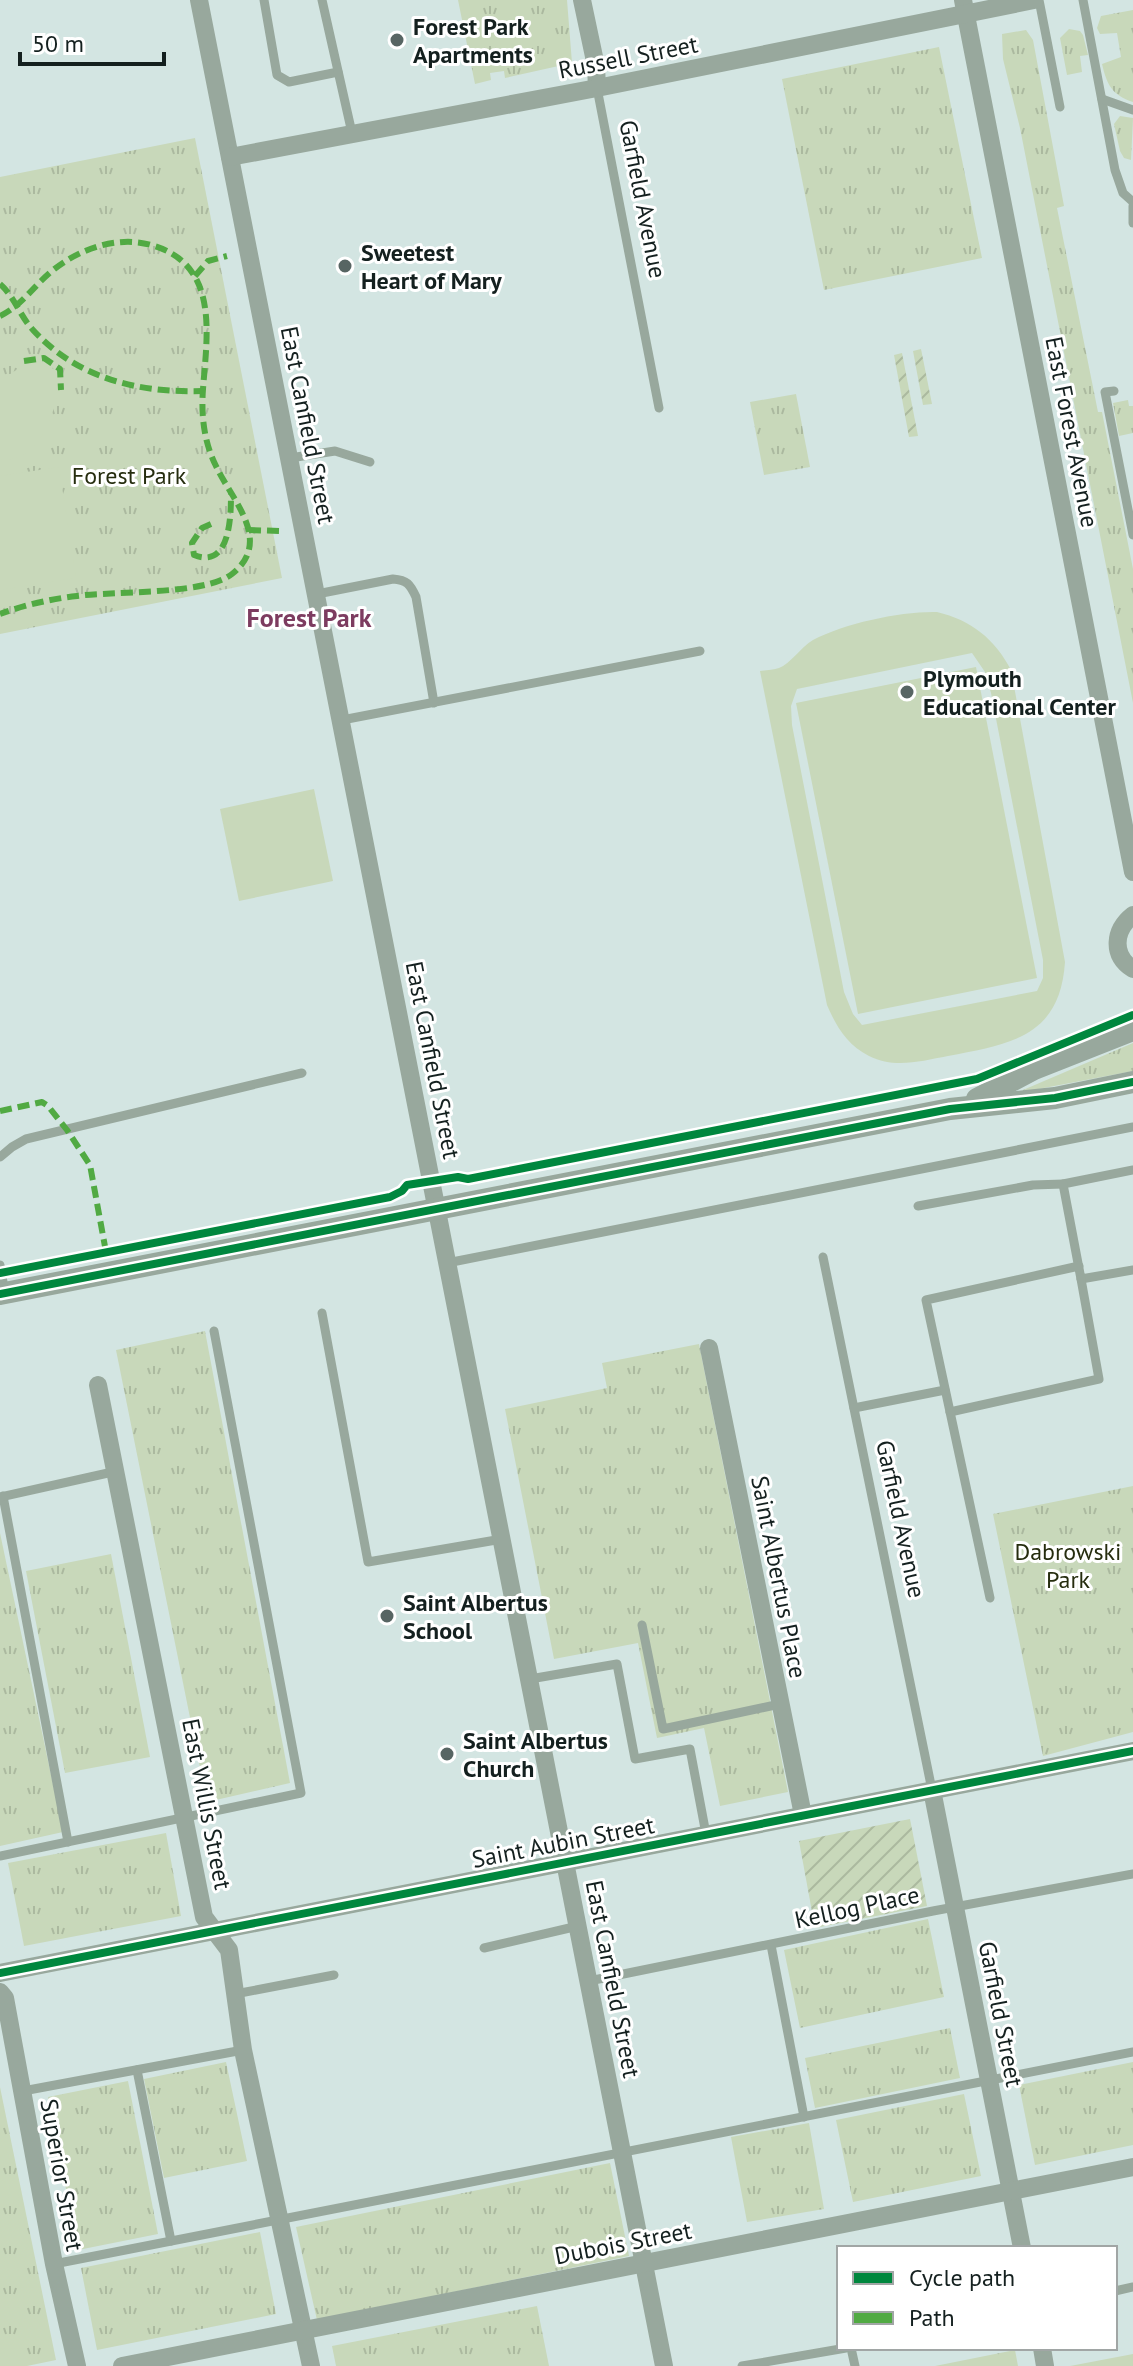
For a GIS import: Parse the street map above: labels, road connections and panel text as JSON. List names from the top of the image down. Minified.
{"streets":{"street":["Russell Street","Garfield Avenue","East Canfield Street","East Forest Avenue","Saint Albertus Place","East Willis Street","Saint Aubin Street","Garfield Street","Superior Street","Dubois Street"],"lane":["Kellog Place"]},"crossings":[["Russell Street","Garfield Avenue"],["Russell Street","East Canfield Street"],["Russell Street","East Forest Avenue"],["Garfield Avenue","Saint Aubin Street"],["Garfield Avenue","Garfield Street"],["East Canfield Street","Saint Aubin Street"],["East Canfield Street","Kellog Place"],["East Canfield Street","Dubois Street"],["Saint Albertus Place","Saint Aubin Street"],["East Willis Street","Saint Aubin Street"],["East Willis Street","Dubois Street"],["Saint Aubin Street","Garfield Street"],["Kellog Place","Garfield Street"],["Garfield Street","Dubois Street"]],"districts":["Forest Park"],"parks":["Forest Park","Dabrowski Park"],"places":["Forest Park Apartments","Sweetest Heart of Mary","Plymouth Educational Center","Saint Albertus School","Saint Albertus Church"],"legend":["Cycle path","Path"],"scale_bar":"50 m"}
